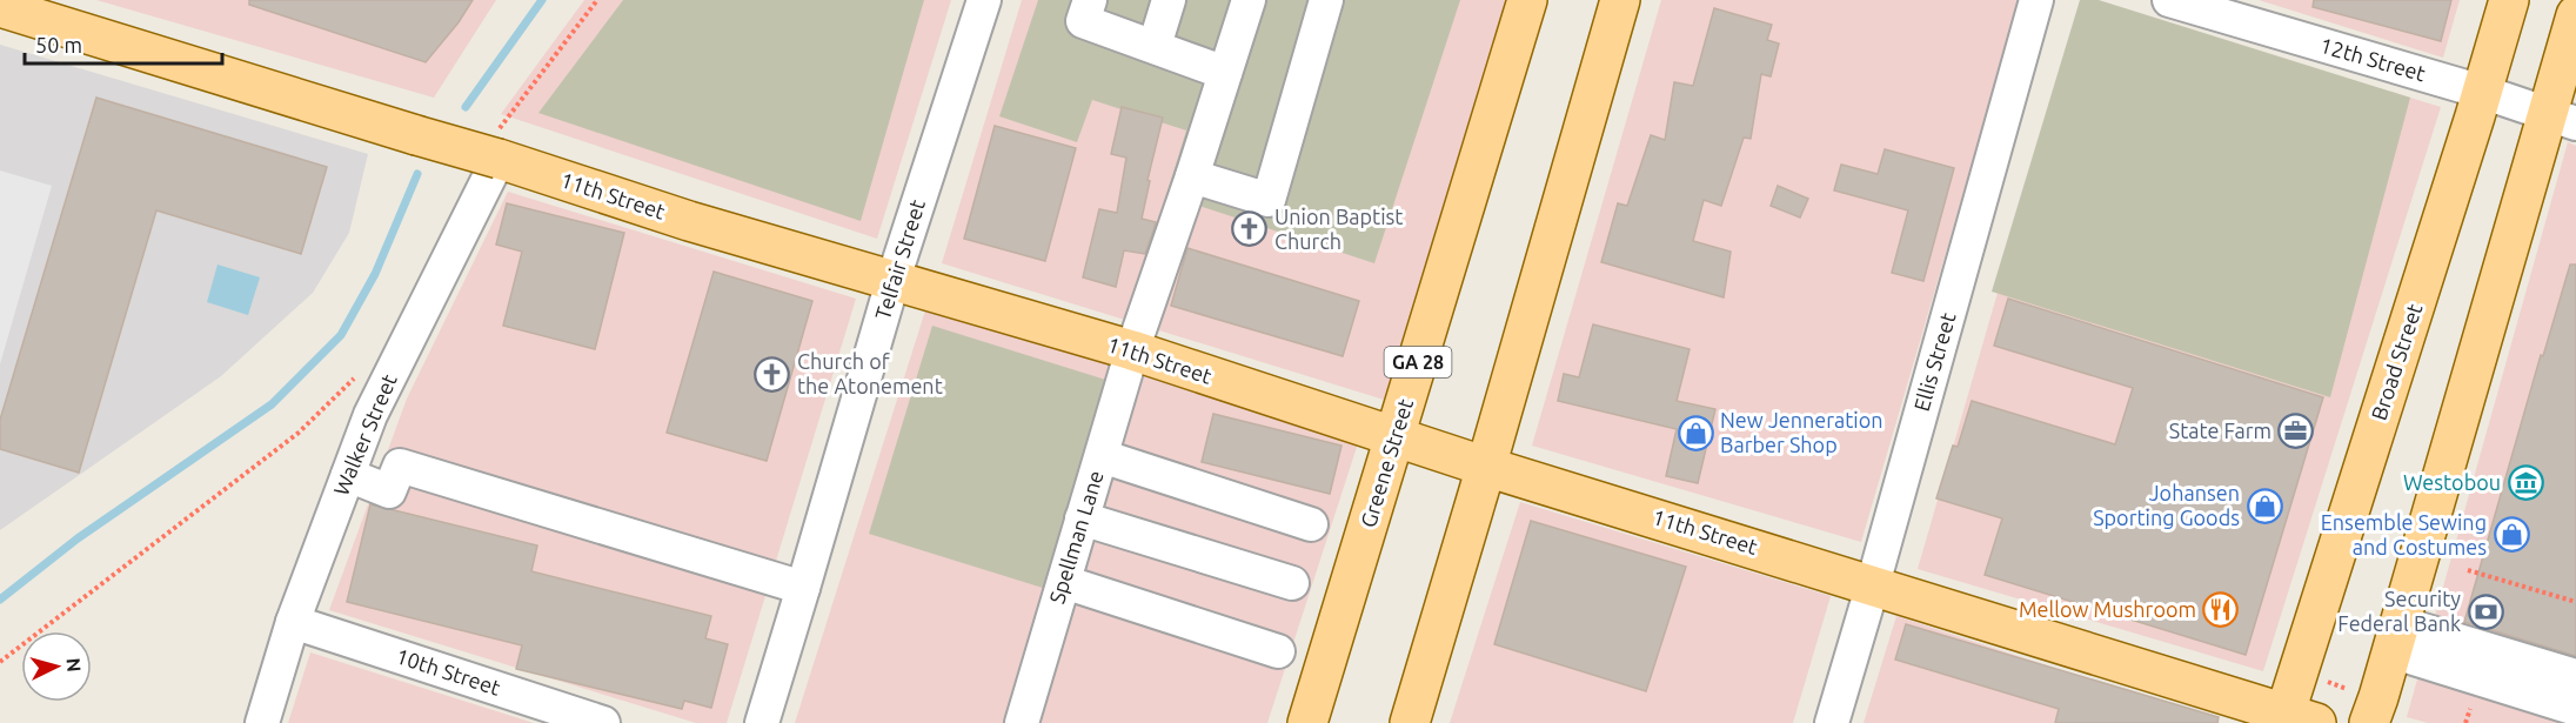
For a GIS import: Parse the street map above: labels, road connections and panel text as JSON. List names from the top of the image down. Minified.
{"streets":{"main road":["11th Street","GA 28","Broad Street","Greene Street"],"street":["12th Street","Telfair Street","Ellis Street","Walker Street","Spellman Lane","10th Street"]},"crossings":[["12th Street","Broad Street"],["11th Street","Telfair Street"],["11th Street","Ellis Street"],["11th Street","Broad Street"],["11th Street","Walker Street"],["11th Street","Greene Street"],["11th Street","Spellman Lane"],["Walker Street","10th Street"]],"places":{"church":["Union Baptist Church","Church of the Atonement"],"office":["State Farm"],"shop":["New Jenneration Barber Shop","Johansen Sporting Goods","Ensemble Sewing and Costumes"],"museum":["Westobou"],"restaurant":["Mellow Mushroom"],"bank":["Security Federal Bank"]},"scale_bar":"50 m","north":"right"}
